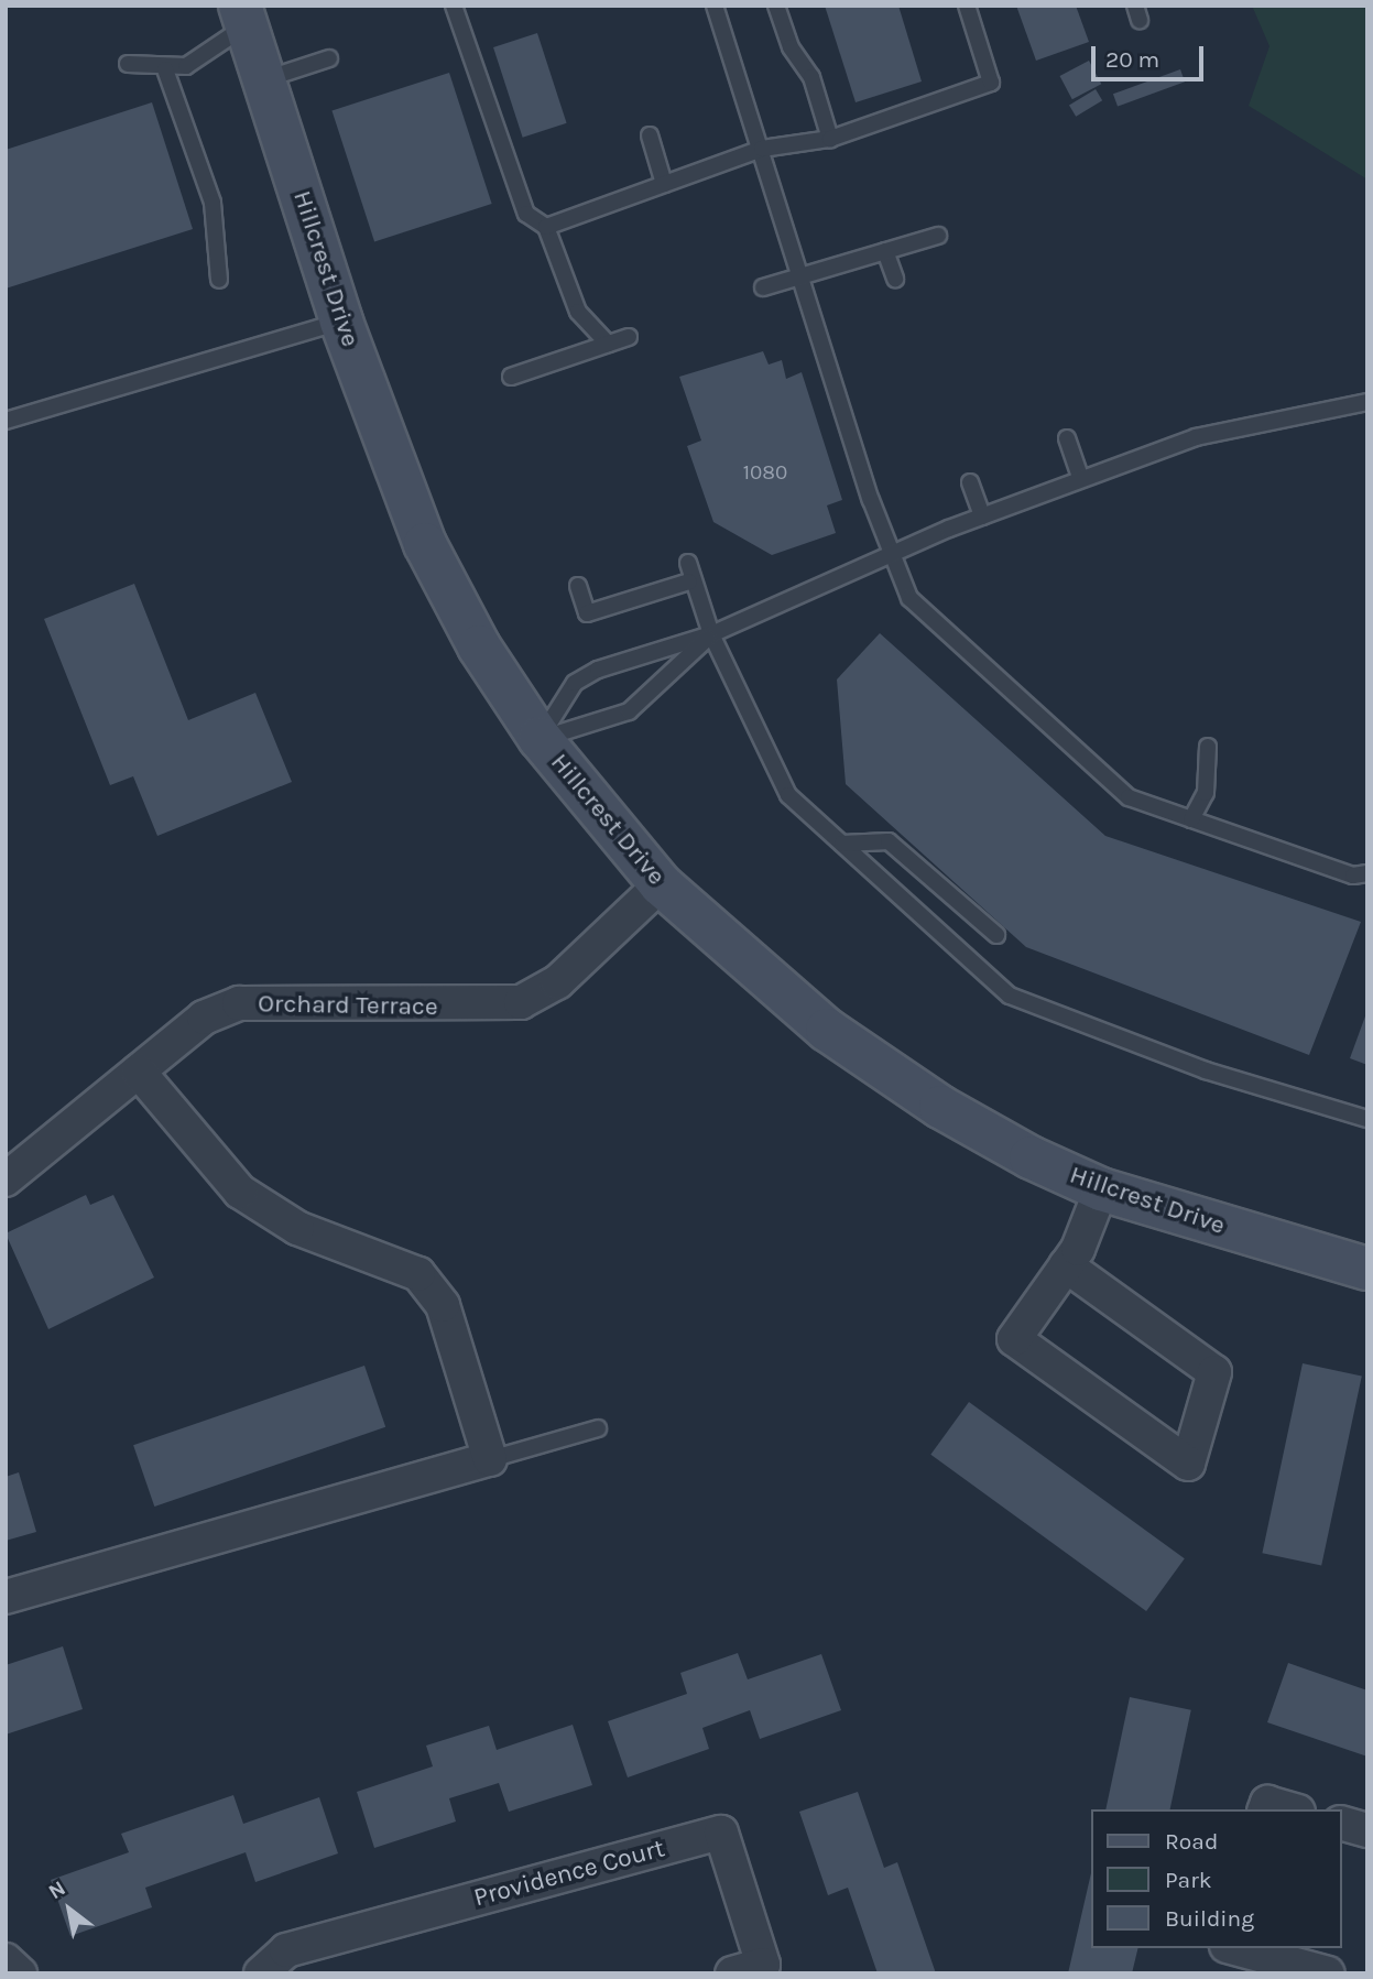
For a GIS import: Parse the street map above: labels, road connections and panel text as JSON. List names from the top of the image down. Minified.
{"streets":{"street":["Hillcrest Drive","Orchard Terrace","Providence Court"]},"crossings":[["Hillcrest Drive","Orchard Terrace"]],"house_numbers":["1080"],"legend":["Road","Park","Building"],"scale_bar":"20 m","north":"top left"}
